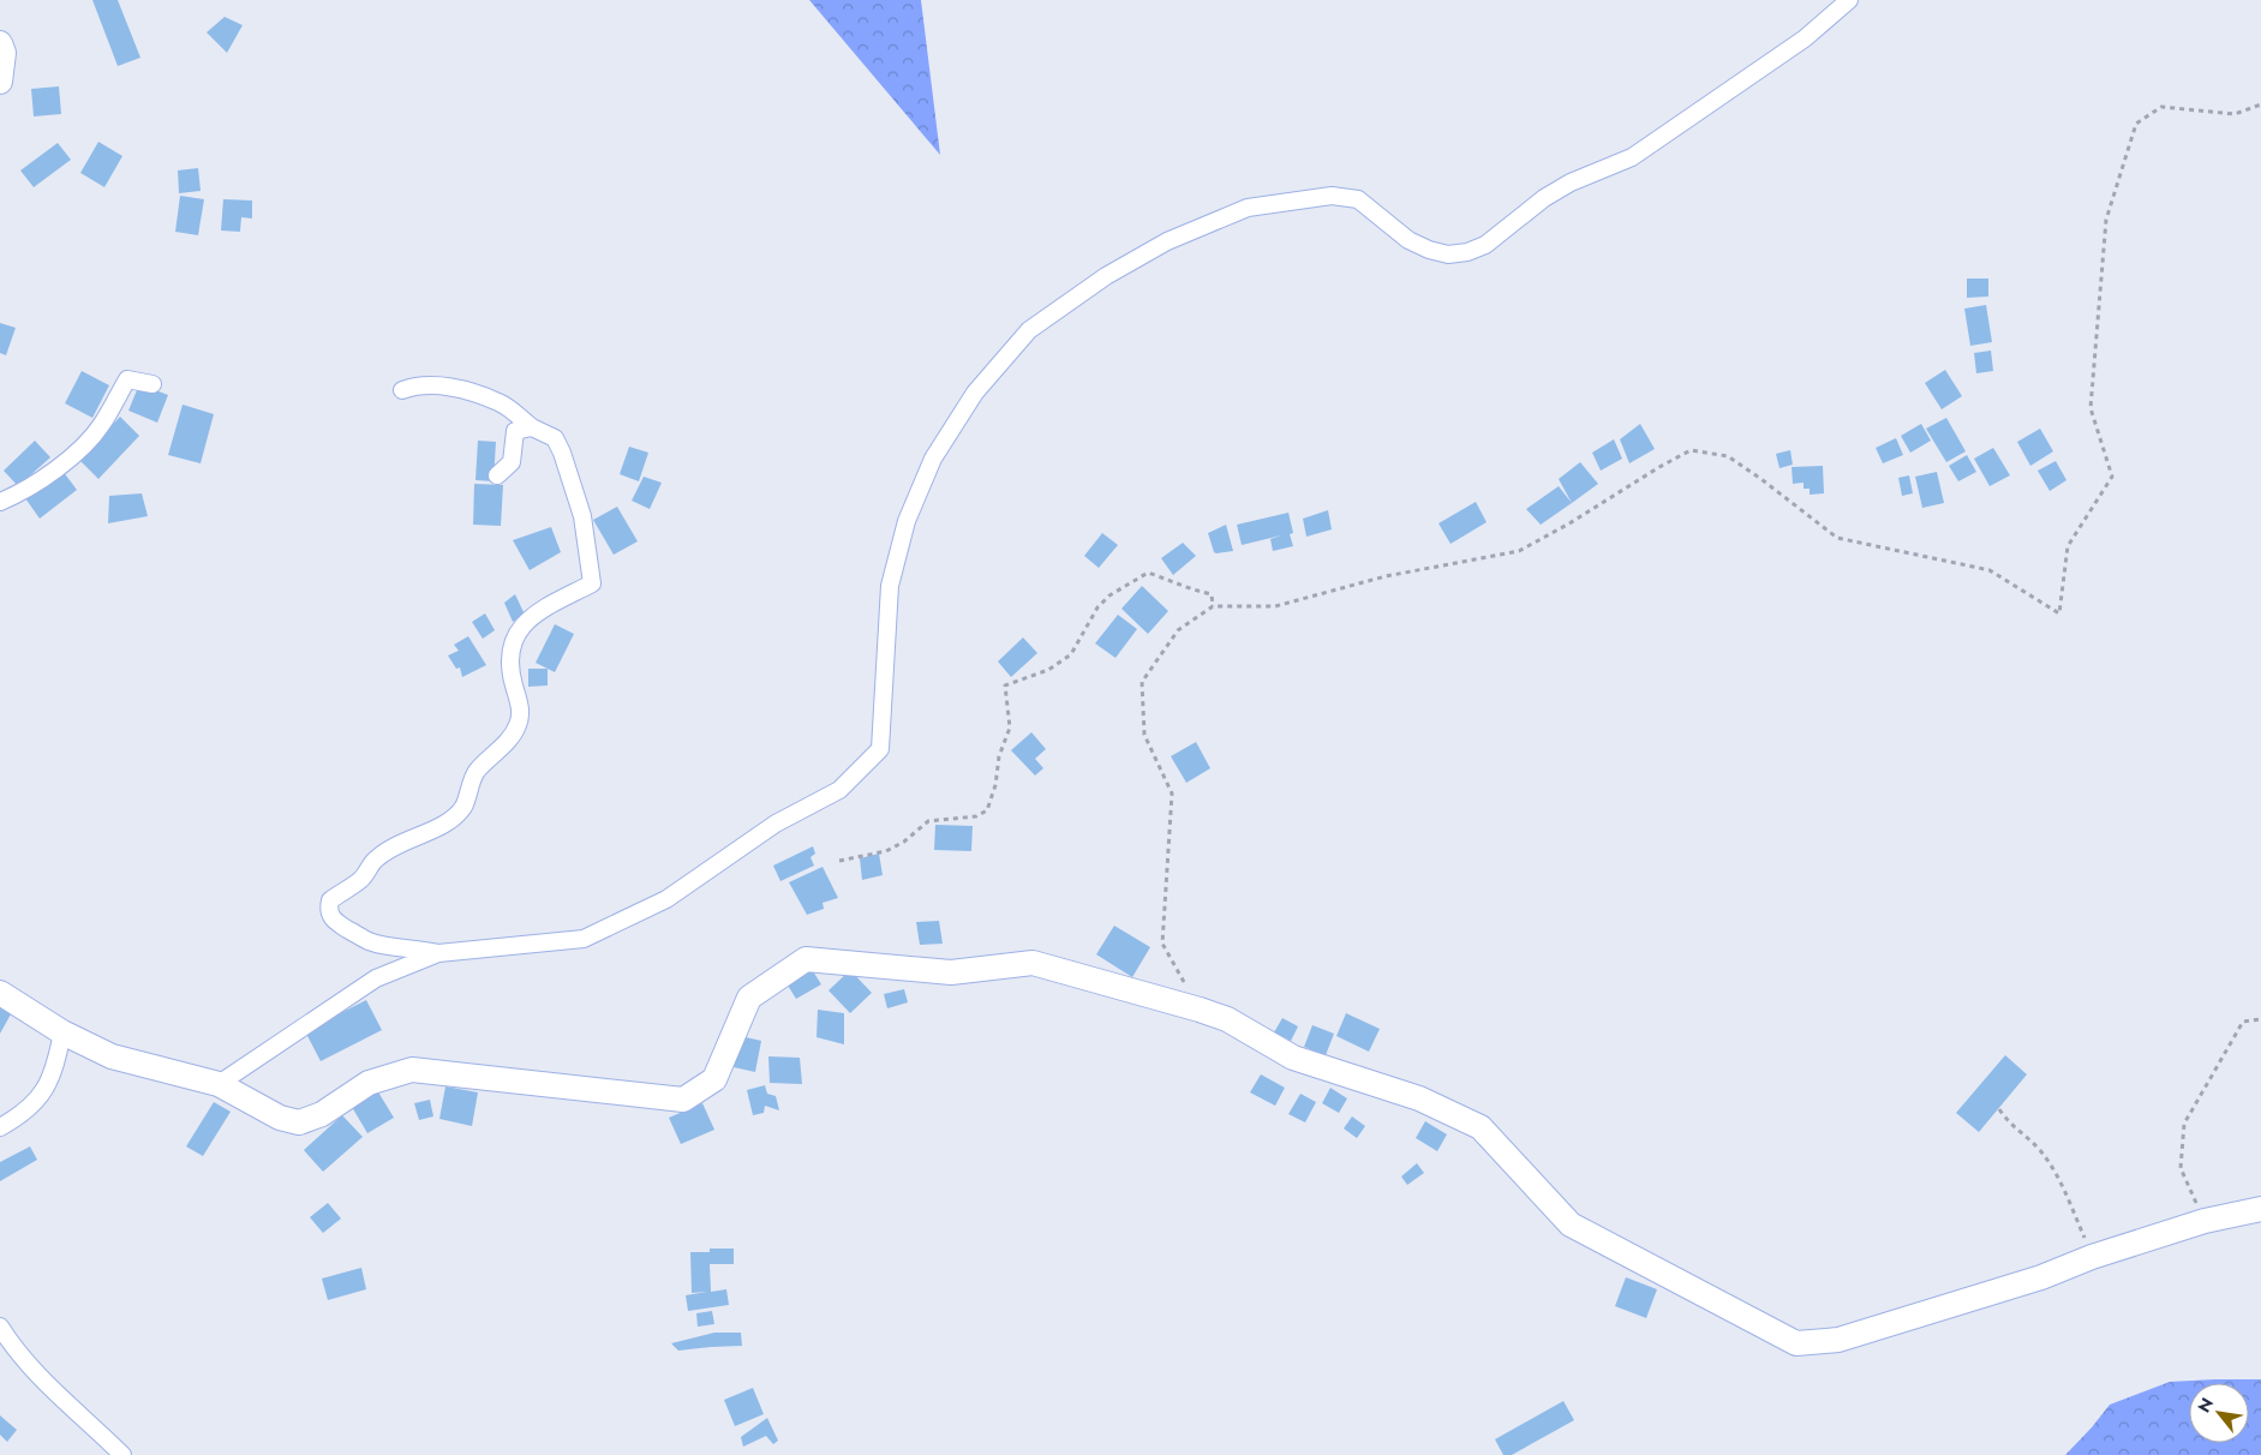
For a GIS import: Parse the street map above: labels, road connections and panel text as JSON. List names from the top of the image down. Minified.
{"north":"top left"}
